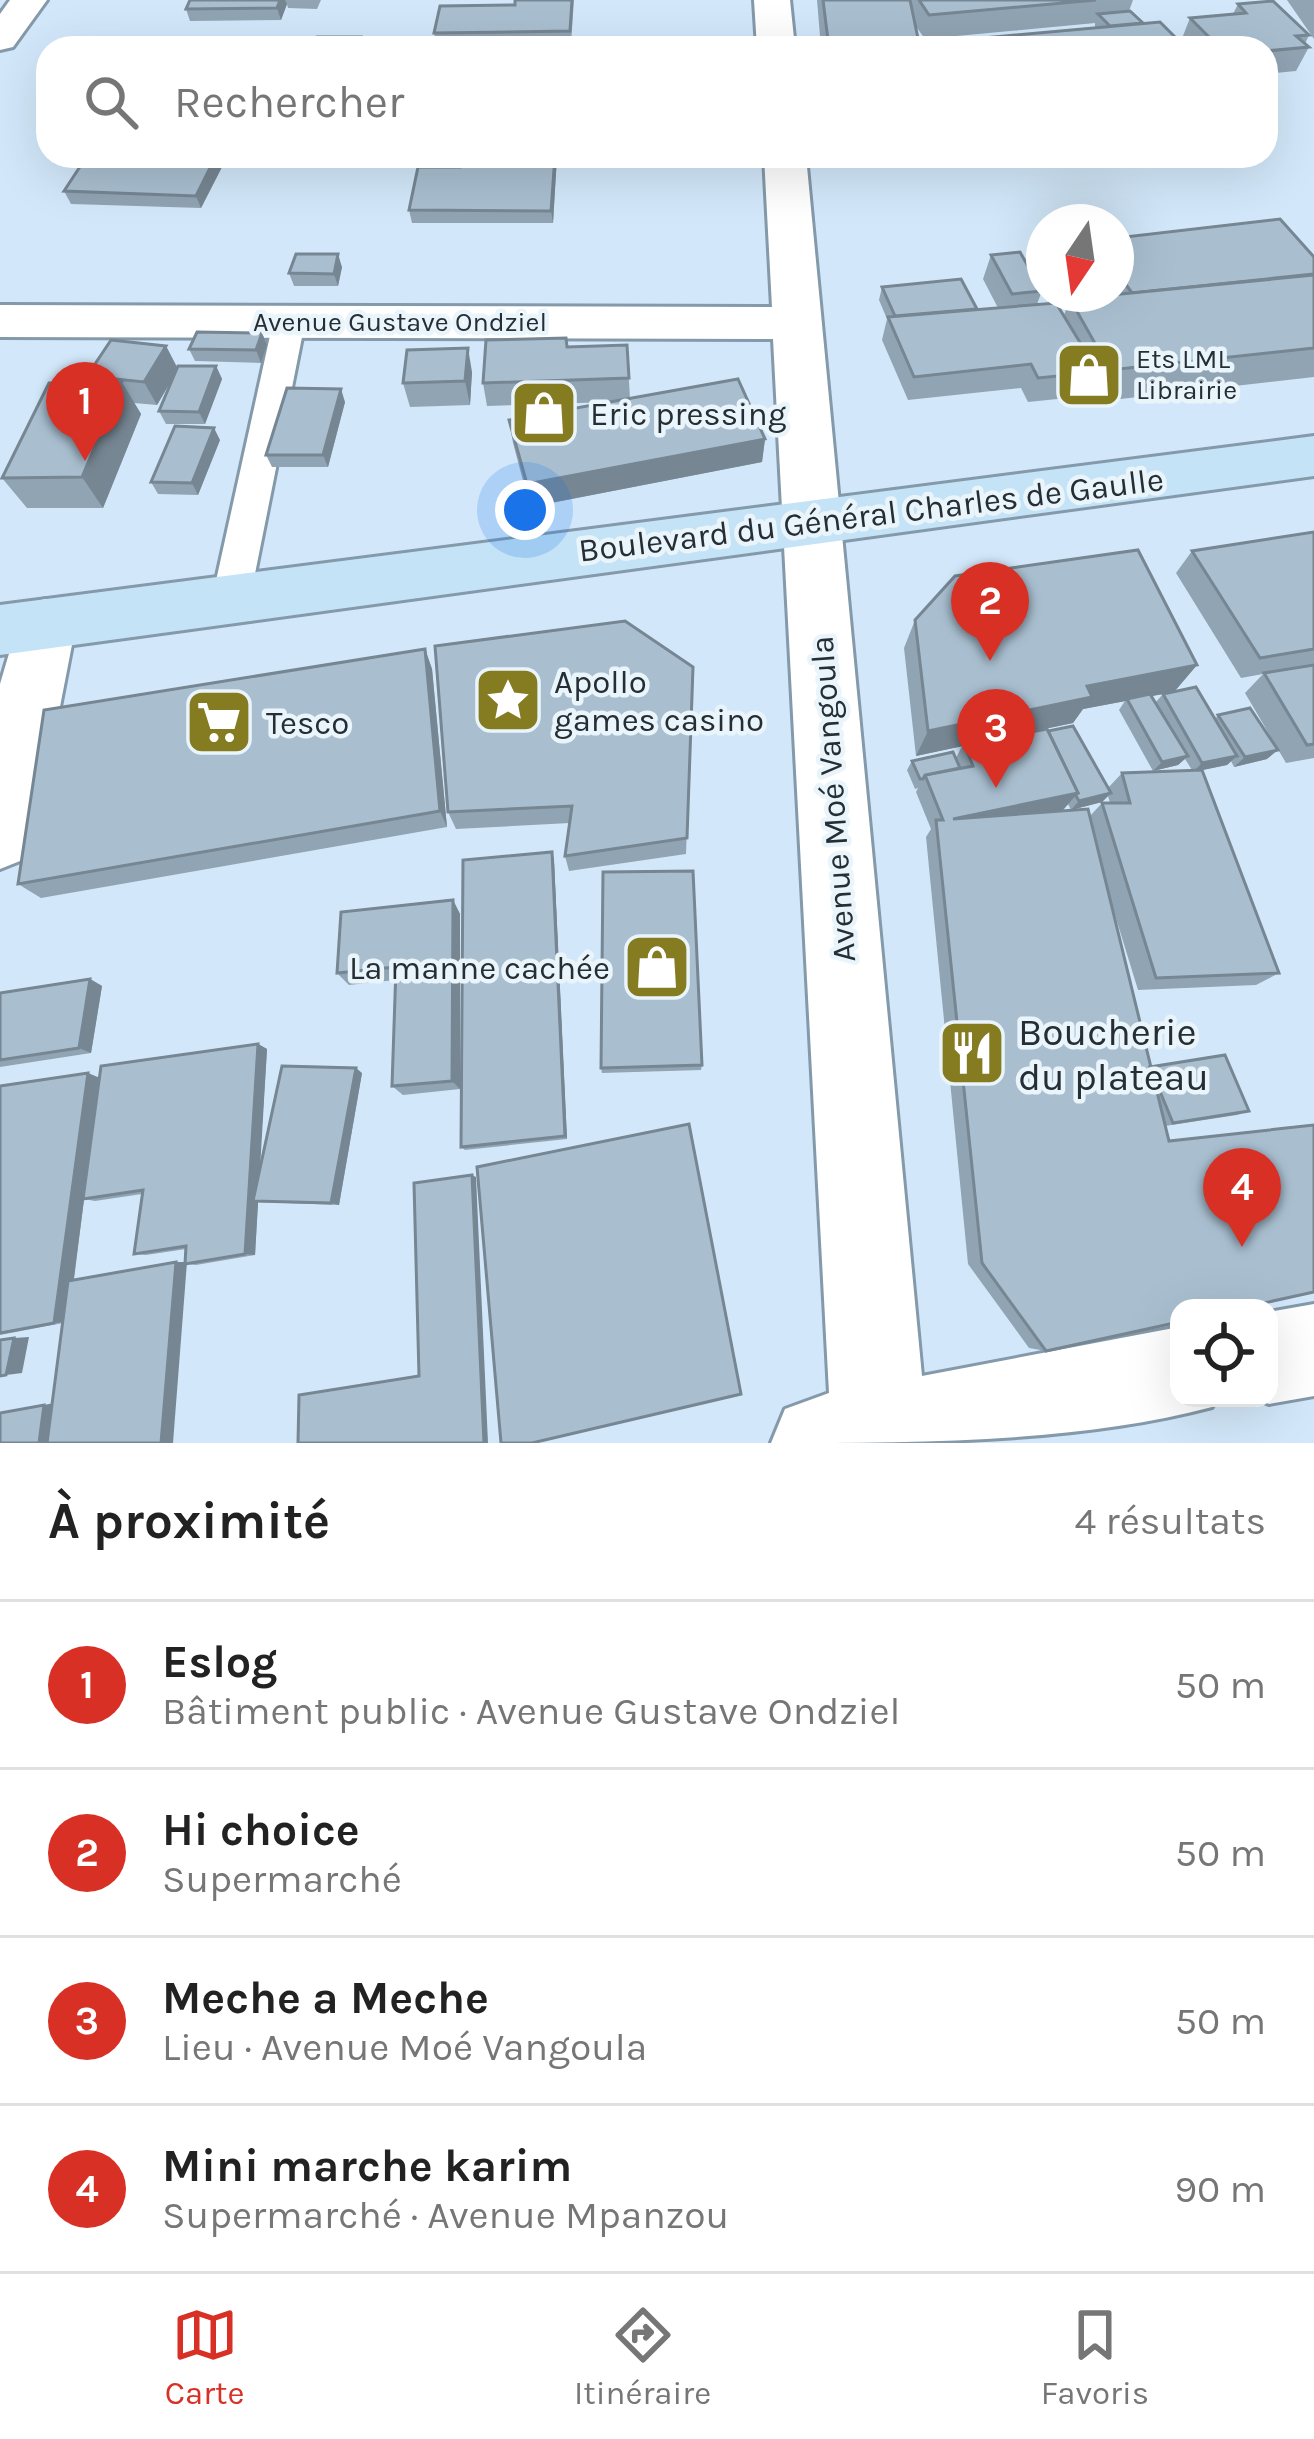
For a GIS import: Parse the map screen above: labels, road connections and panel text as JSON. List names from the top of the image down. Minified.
{"streets":{"main road":["Boulevard du Général Charles de Gaulle"],"street":["Avenue Gustave Ondziel","Avenue Moé Vangoula"]},"crossings":[["Avenue Gustave Ondziel","Avenue Moé Vangoula"],["Boulevard du Général Charles de Gaulle","Avenue Moé Vangoula"]],"places":{"shop":["Ets LML Librairie","Eric pressing","La manne cachée"],"place":["Apollo games casino"],"supermarket":["Tesco"],"restaurant":["Boucherie du plateau"]},"north":"bottom","page":{"search":"Rechercher","pins":["1","2","3","4"],"heading":["À proximité","4 résultats"],"list":[{"mark":"1","name":"Eslog","note":"Bâtiment public · Avenue Gustave Ondziel","value":"50 m"},{"mark":"2","name":"Hi choice","note":"Supermarché","value":"50 m"},{"mark":"3","name":"Meche a Meche","note":"Lieu · Avenue Moé Vangoula","value":"50 m"},{"mark":"4","name":"Mini marche karim","note":"Supermarché · Avenue Mpanzou","value":"90 m"}],"nav":["Carte","Itinéraire","Favoris"]}}
